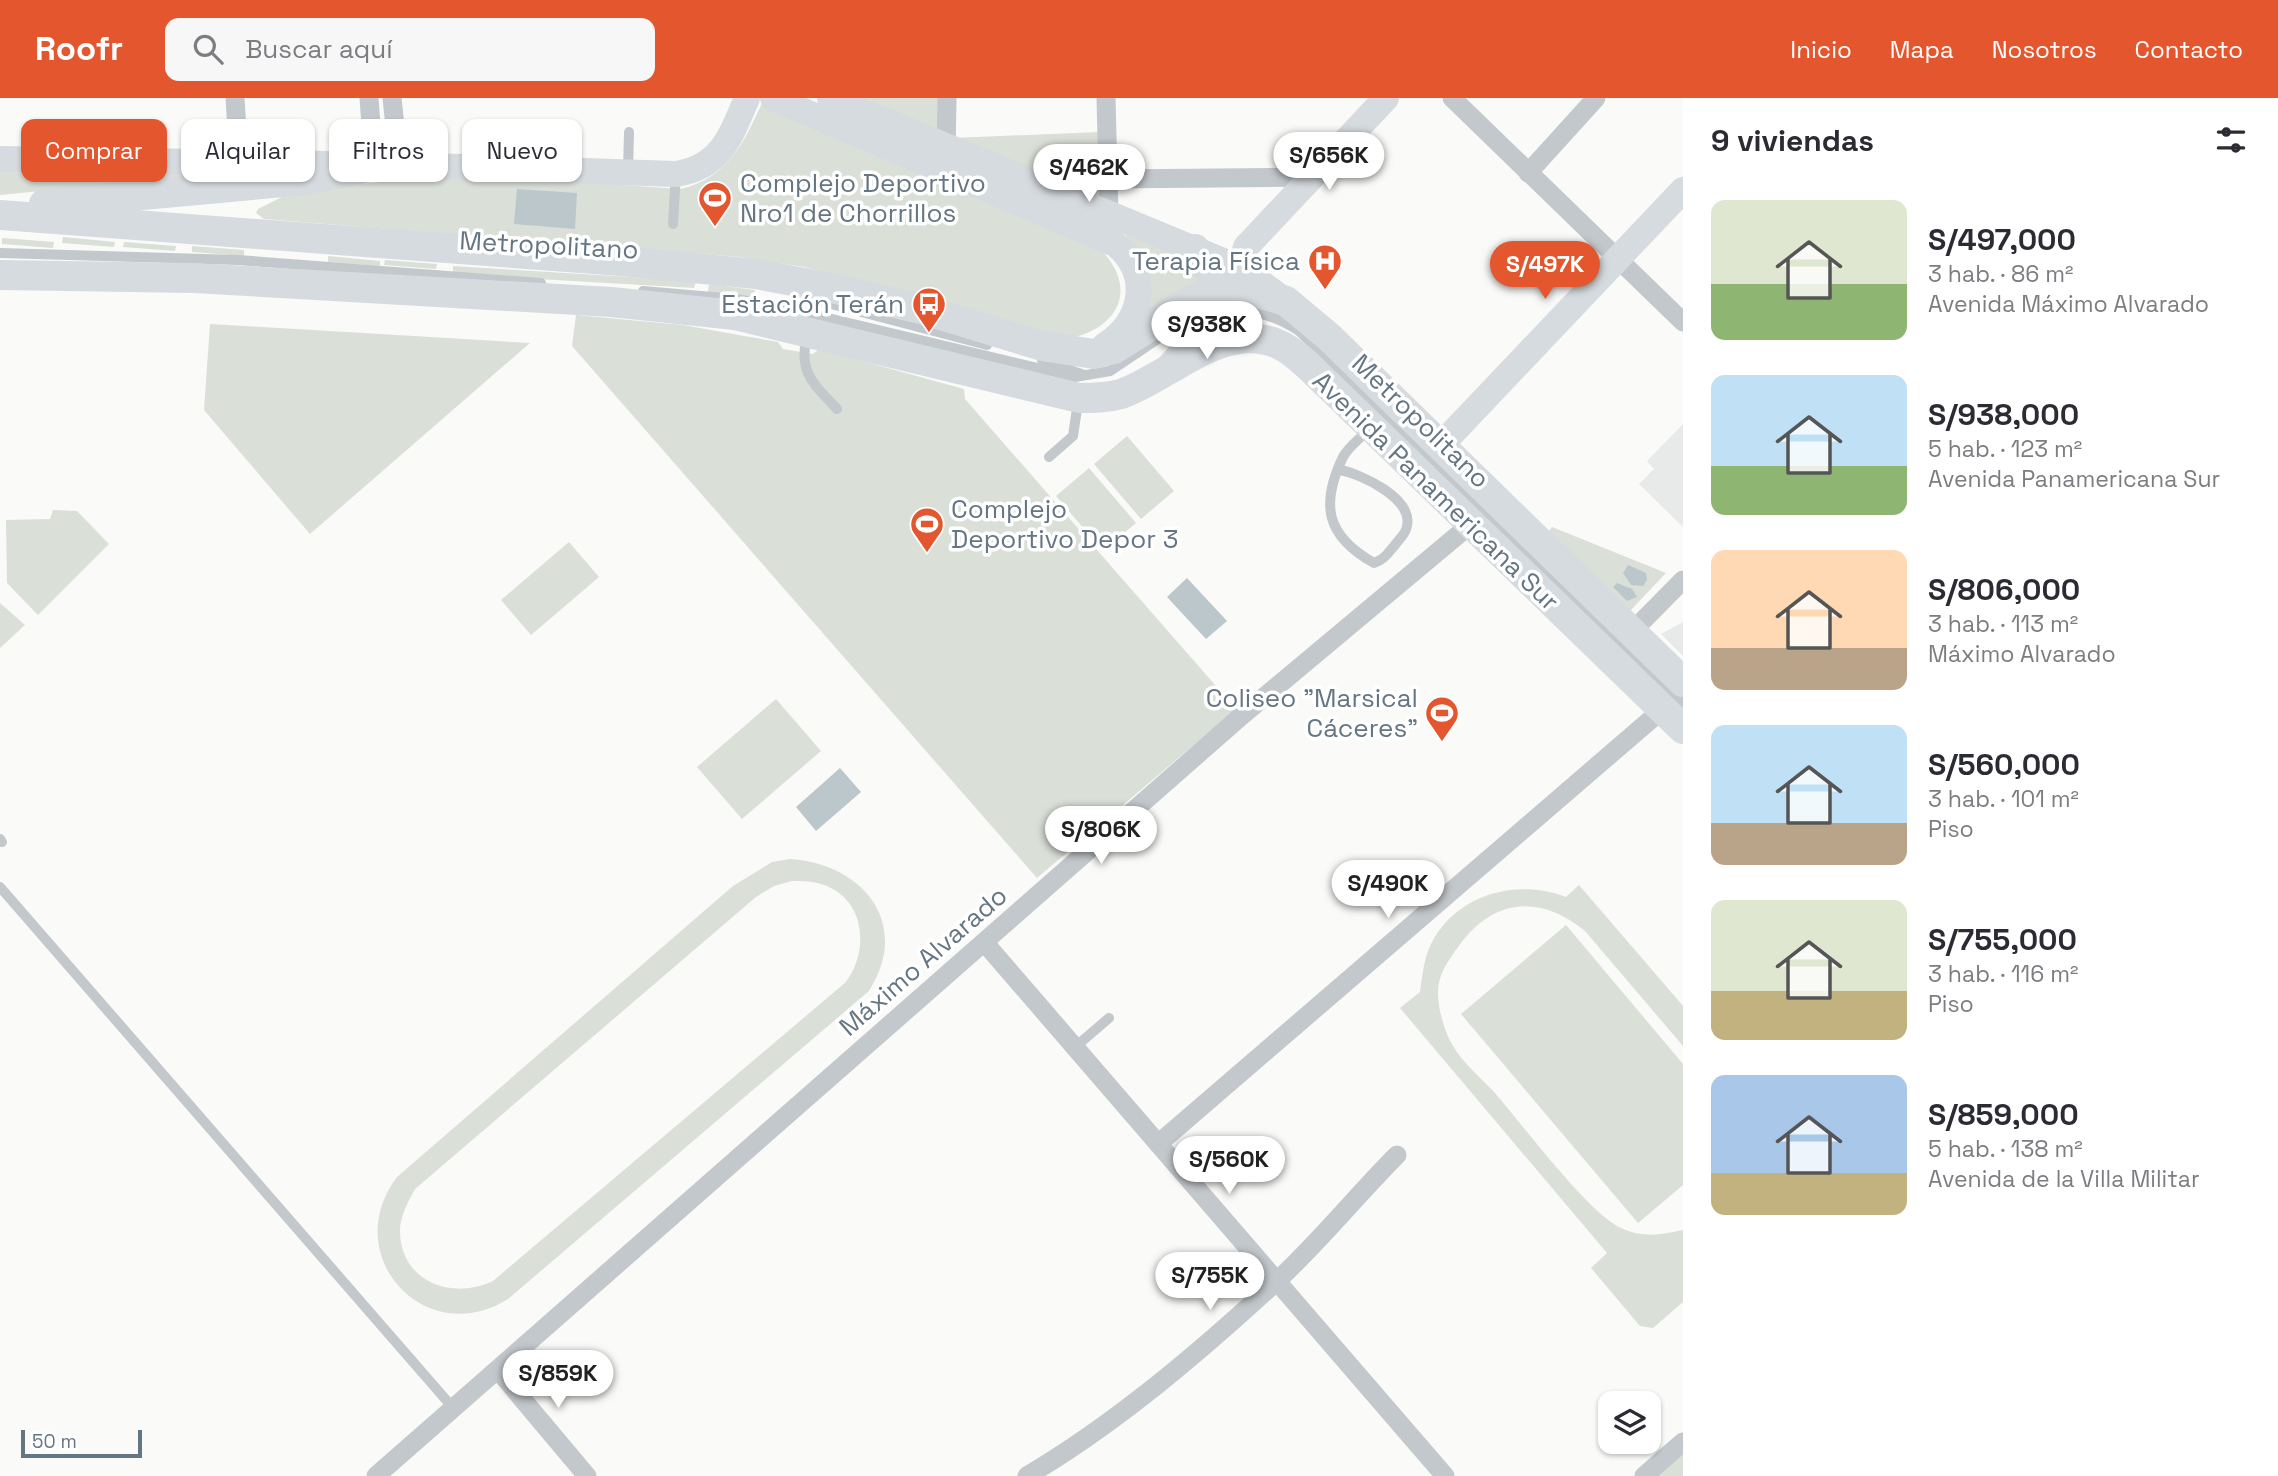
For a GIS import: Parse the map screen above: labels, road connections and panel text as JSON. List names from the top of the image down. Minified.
{"streets":{"main road":["Avenida Panamericana Sur"],"street":["Máximo Alvarado"],"lane":["Metropolitano"]},"crossings":[["Metropolitano","Avenida Panamericana Sur"],["Avenida Panamericana Sur","Máximo Alvarado"]],"places":{"sports":["Complejo Deportivo Nro1 de Chorrillos","Complejo Deportivo Depor 3","Coliseo \"Marsical Cáceres\""],"hospital":["Terapia Física"],"bus stop":["Estación Terán"]},"scale_bar":"50 m","page":{"header":"Roofr","search":"Buscar aquí","nav":["Inicio","Mapa","Nosotros","Contacto"],"heading":"9 viviendas","chip":["Comprar","Alquilar","Filtros","Nuevo"],"price":["S/656K","S/462K","S/497K","S/938K","S/806K","S/490K","S/560K","S/755K","S/859K"],"list":[{"name":"S/497,000","note":"3 hab. · 86 m² · Avenida Máximo Alvarado"},{"name":"S/938,000","note":"5 hab. · 123 m² · Avenida Panamericana Sur"},{"name":"S/806,000","note":"3 hab. · 113 m² · Máximo Alvarado"},{"name":"S/560,000","note":"3 hab. · 101 m² · Piso"},{"name":"S/755,000","note":"3 hab. · 116 m² · Piso"},{"name":"S/859,000","note":"5 hab. · 138 m² · Avenida de la Villa Militar"}],"scale":"50 m"}}
